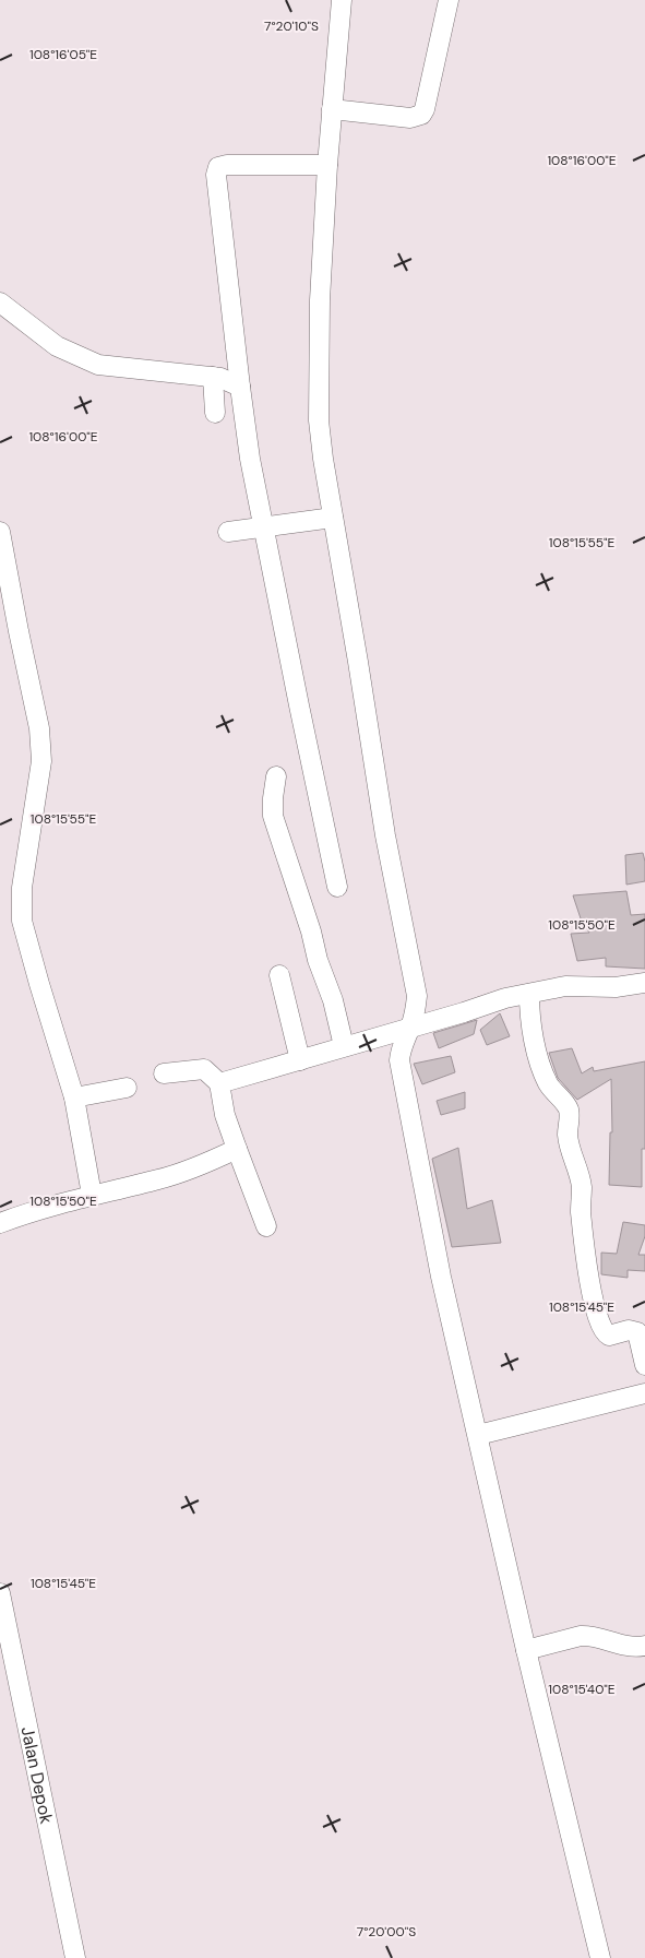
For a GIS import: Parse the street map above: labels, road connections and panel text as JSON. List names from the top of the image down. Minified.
{"streets":{"street":["Jalan Depok"]},"coordinates":["7°20'10\"S","108°16'05\"E","108°16'00\"E","108°15'55\"E","108°15'50\"E","108°15'45\"E","108°15'40\"E","7°20'00\"S"]}
